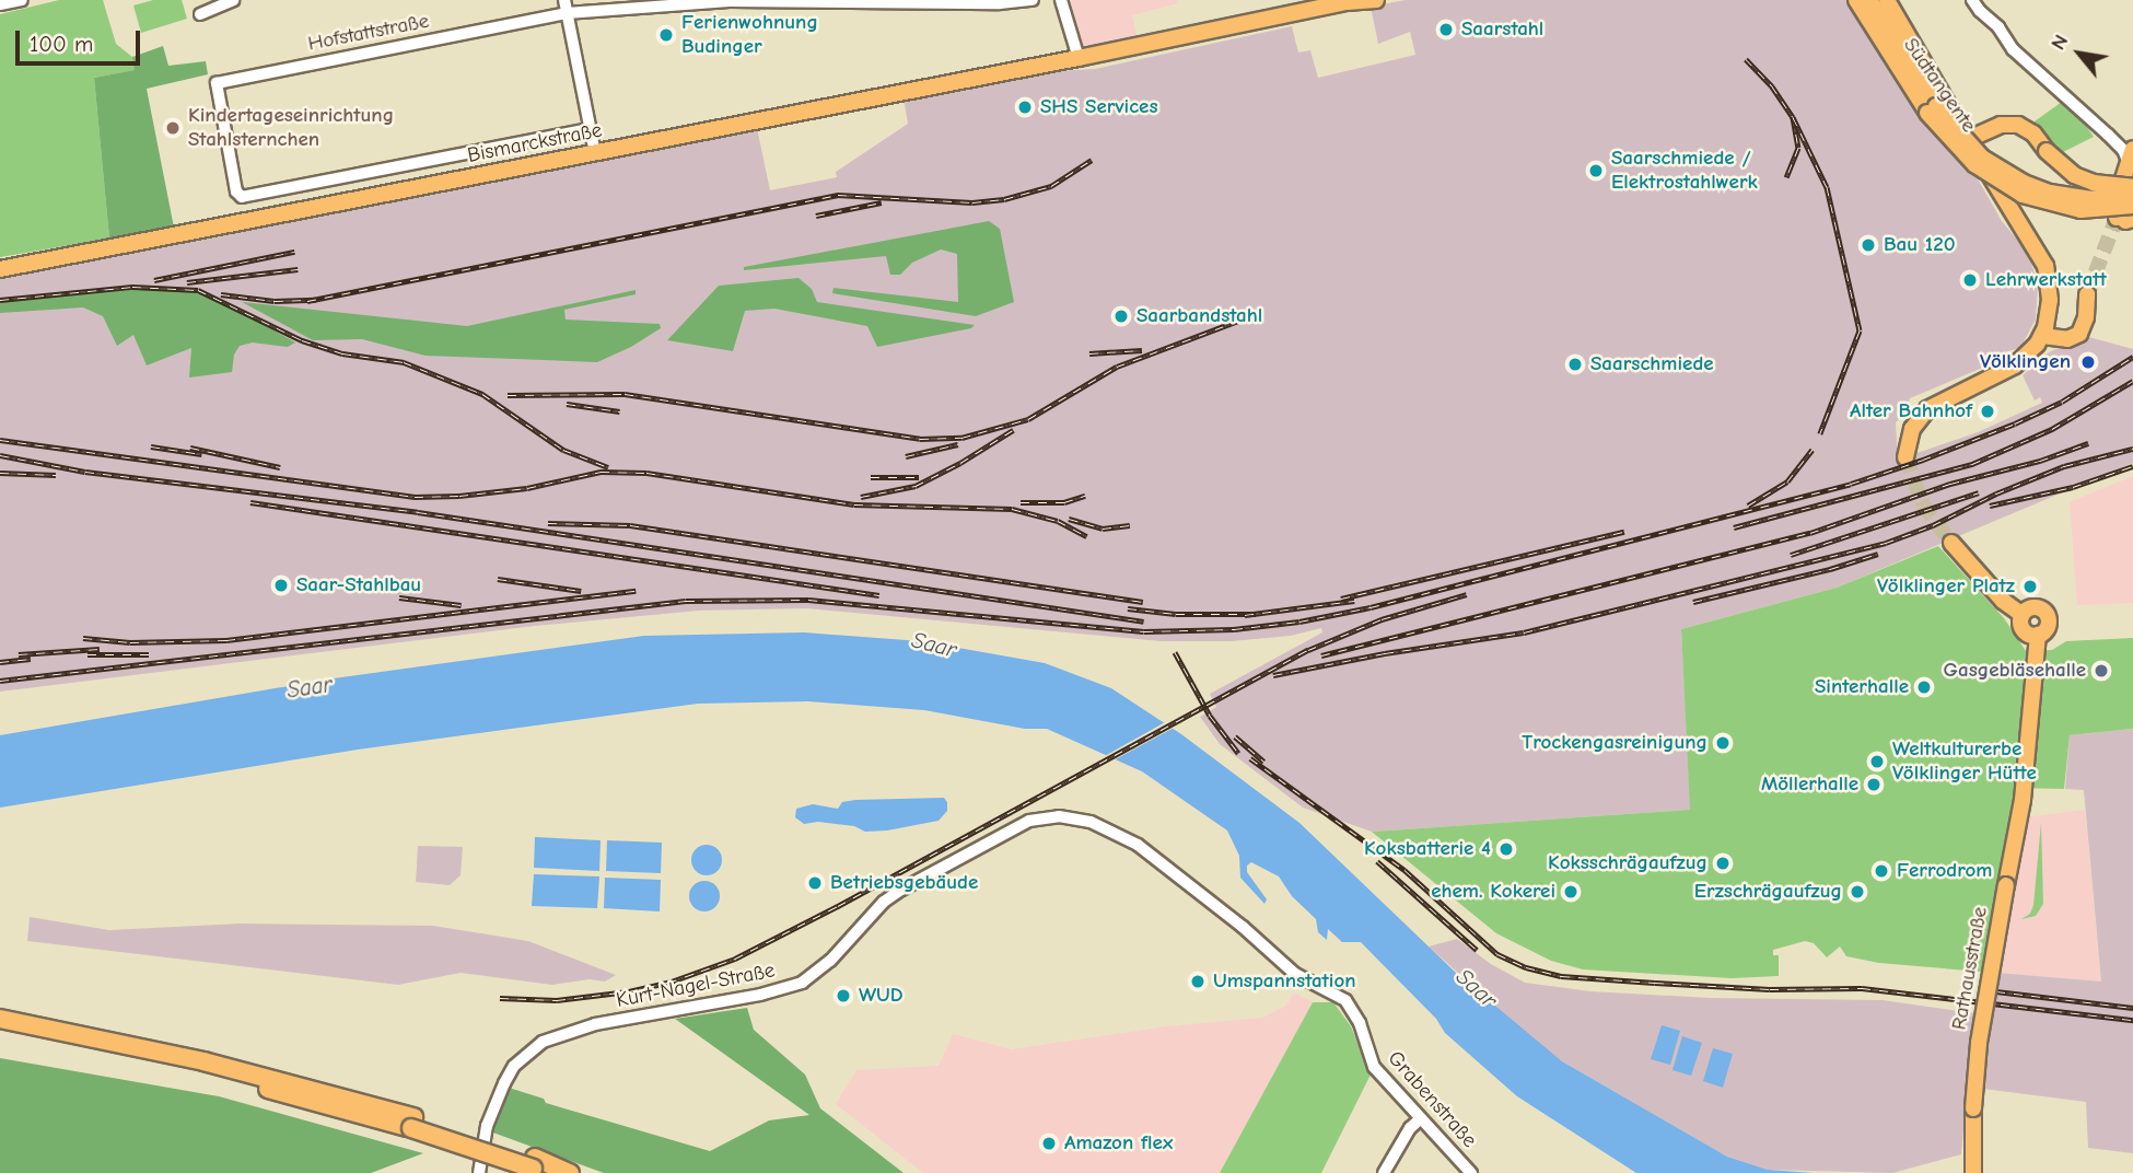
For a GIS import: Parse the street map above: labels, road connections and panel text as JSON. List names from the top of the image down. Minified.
{"streets":{"main road":["Südtangente","Bismarckstraße","Rathausstraße"],"street":["Hofstattstraße","Kurt-Nagel-Straße","Grabenstraße"]},"crossings":[["Hofstattstraße","Bismarckstraße"],["Kurt-Nagel-Straße","Grabenstraße"]],"water":["Saar"],"places":["Saarstahl","Ferienwohnung Budinger","SHS Services","Kindertageseinrichtung Stahlsternchen","Saarschmiede / Elektrostahlwerk","Bau 120","Lehrwerkstatt","Saarbandstahl","Völklingen","Saarschmiede","Alter Bahnhof","Saar-Stahlbau","Völklinger Platz","Gasgebläsehalle","Sinterhalle","Trockengasreinigung","Weltkulturerbe Völklinger Hütte","Möllerhalle","Koksbatterie 4","Koksschrägaufzug","Ferrodrom","Betriebsgebäude","ehem. Kokerei","Erzschrägaufzug","Umspannstation","WUD","Amazon flex"],"scale_bar":"100 m","north":"top left"}
